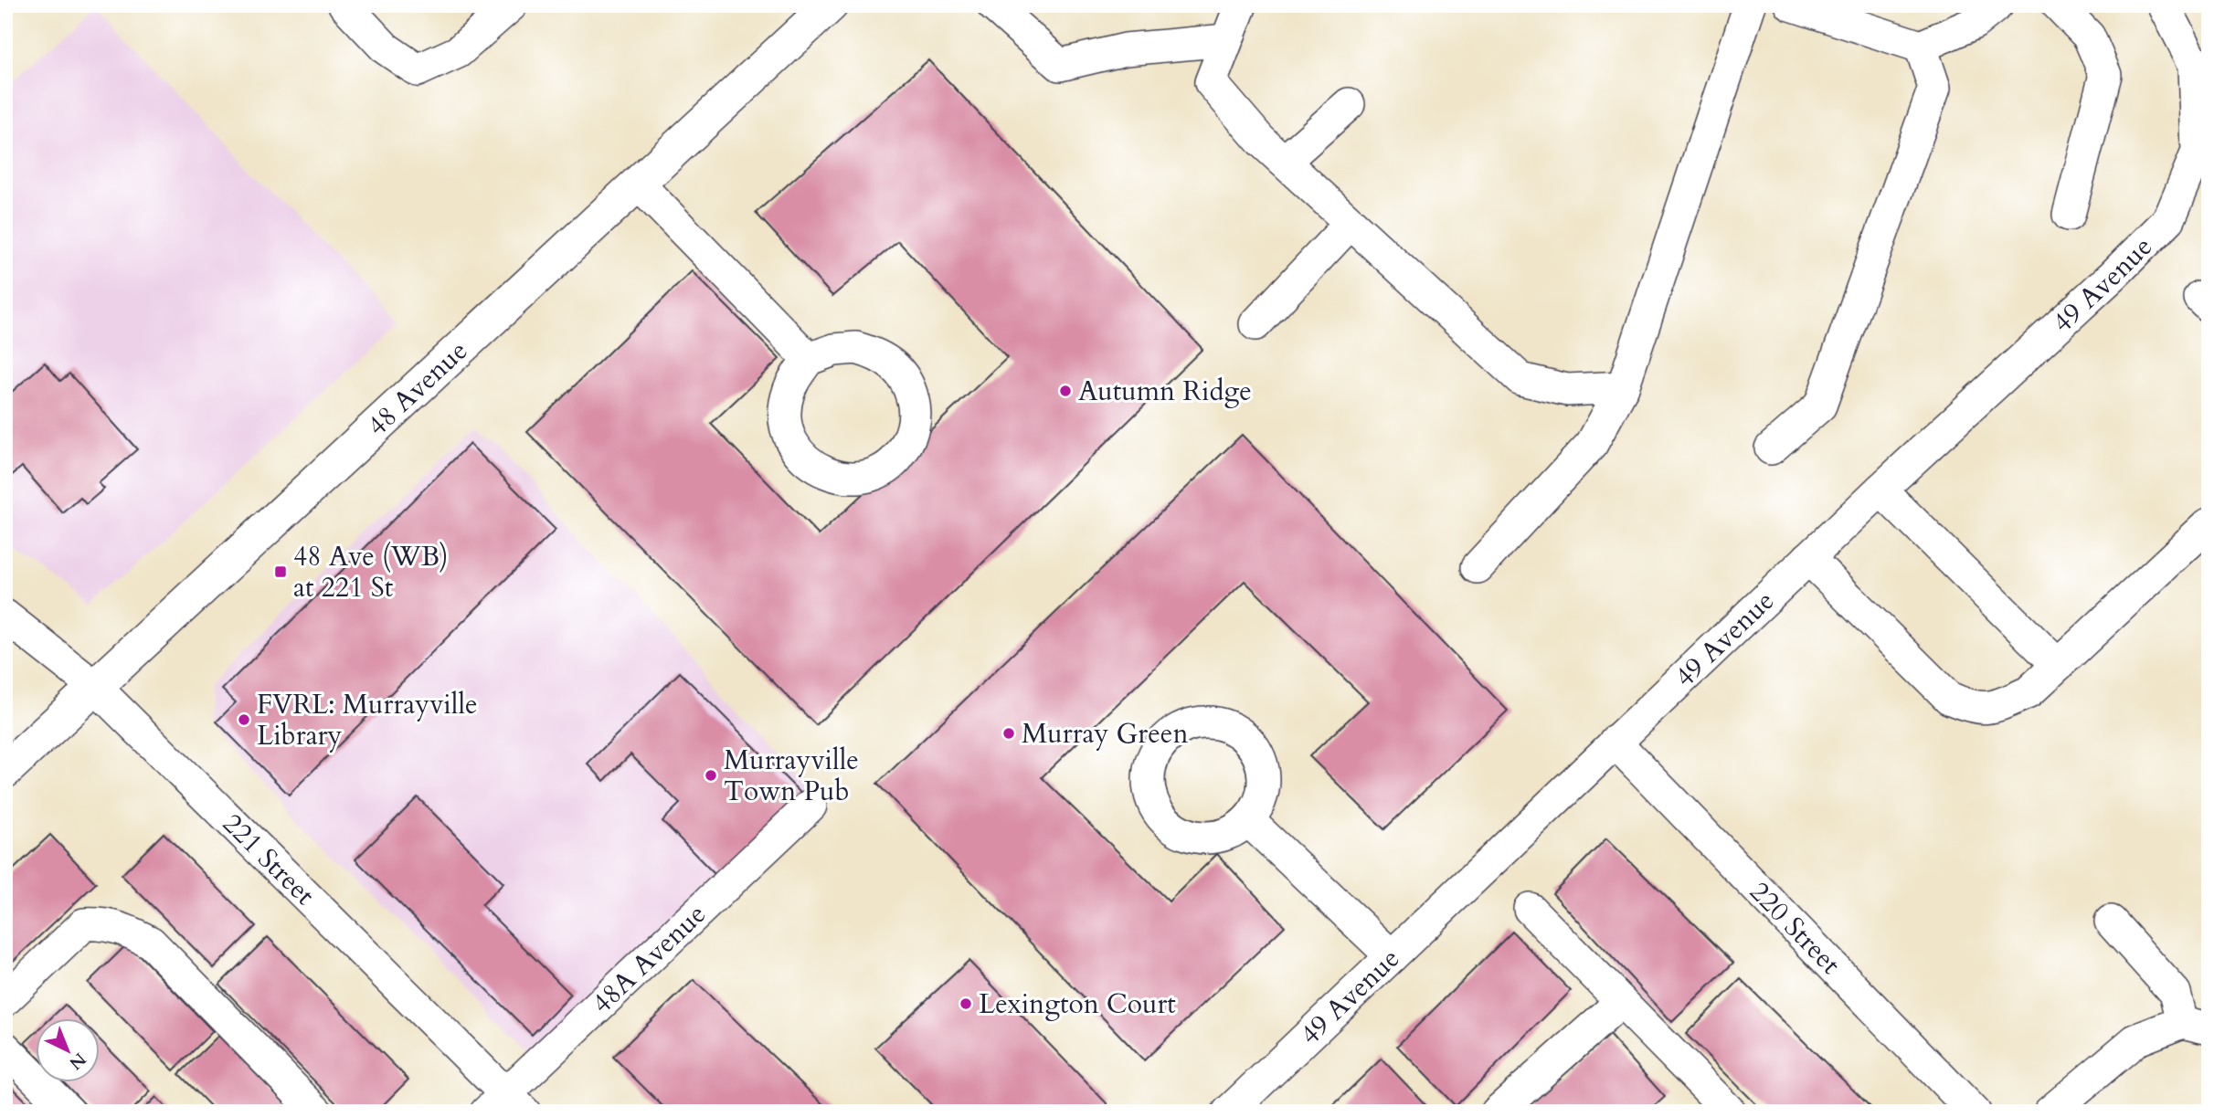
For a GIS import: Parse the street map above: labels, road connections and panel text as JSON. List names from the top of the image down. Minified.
{"streets":{"main road":["48 Avenue"],"street":["49 Avenue","221 Street","220 Street","48A Avenue"]},"crossings":[["49 Avenue","220 Street"],["48 Avenue","221 Street"],["221 Street","48A Avenue"]],"places":{"other":["Autumn Ridge","FVRL: Murrayville Library","Murray Green","Murrayville Town Pub","Lexington Court"],"transit":["48 Ave (WB) at 221 St"]},"north":"bottom right"}
